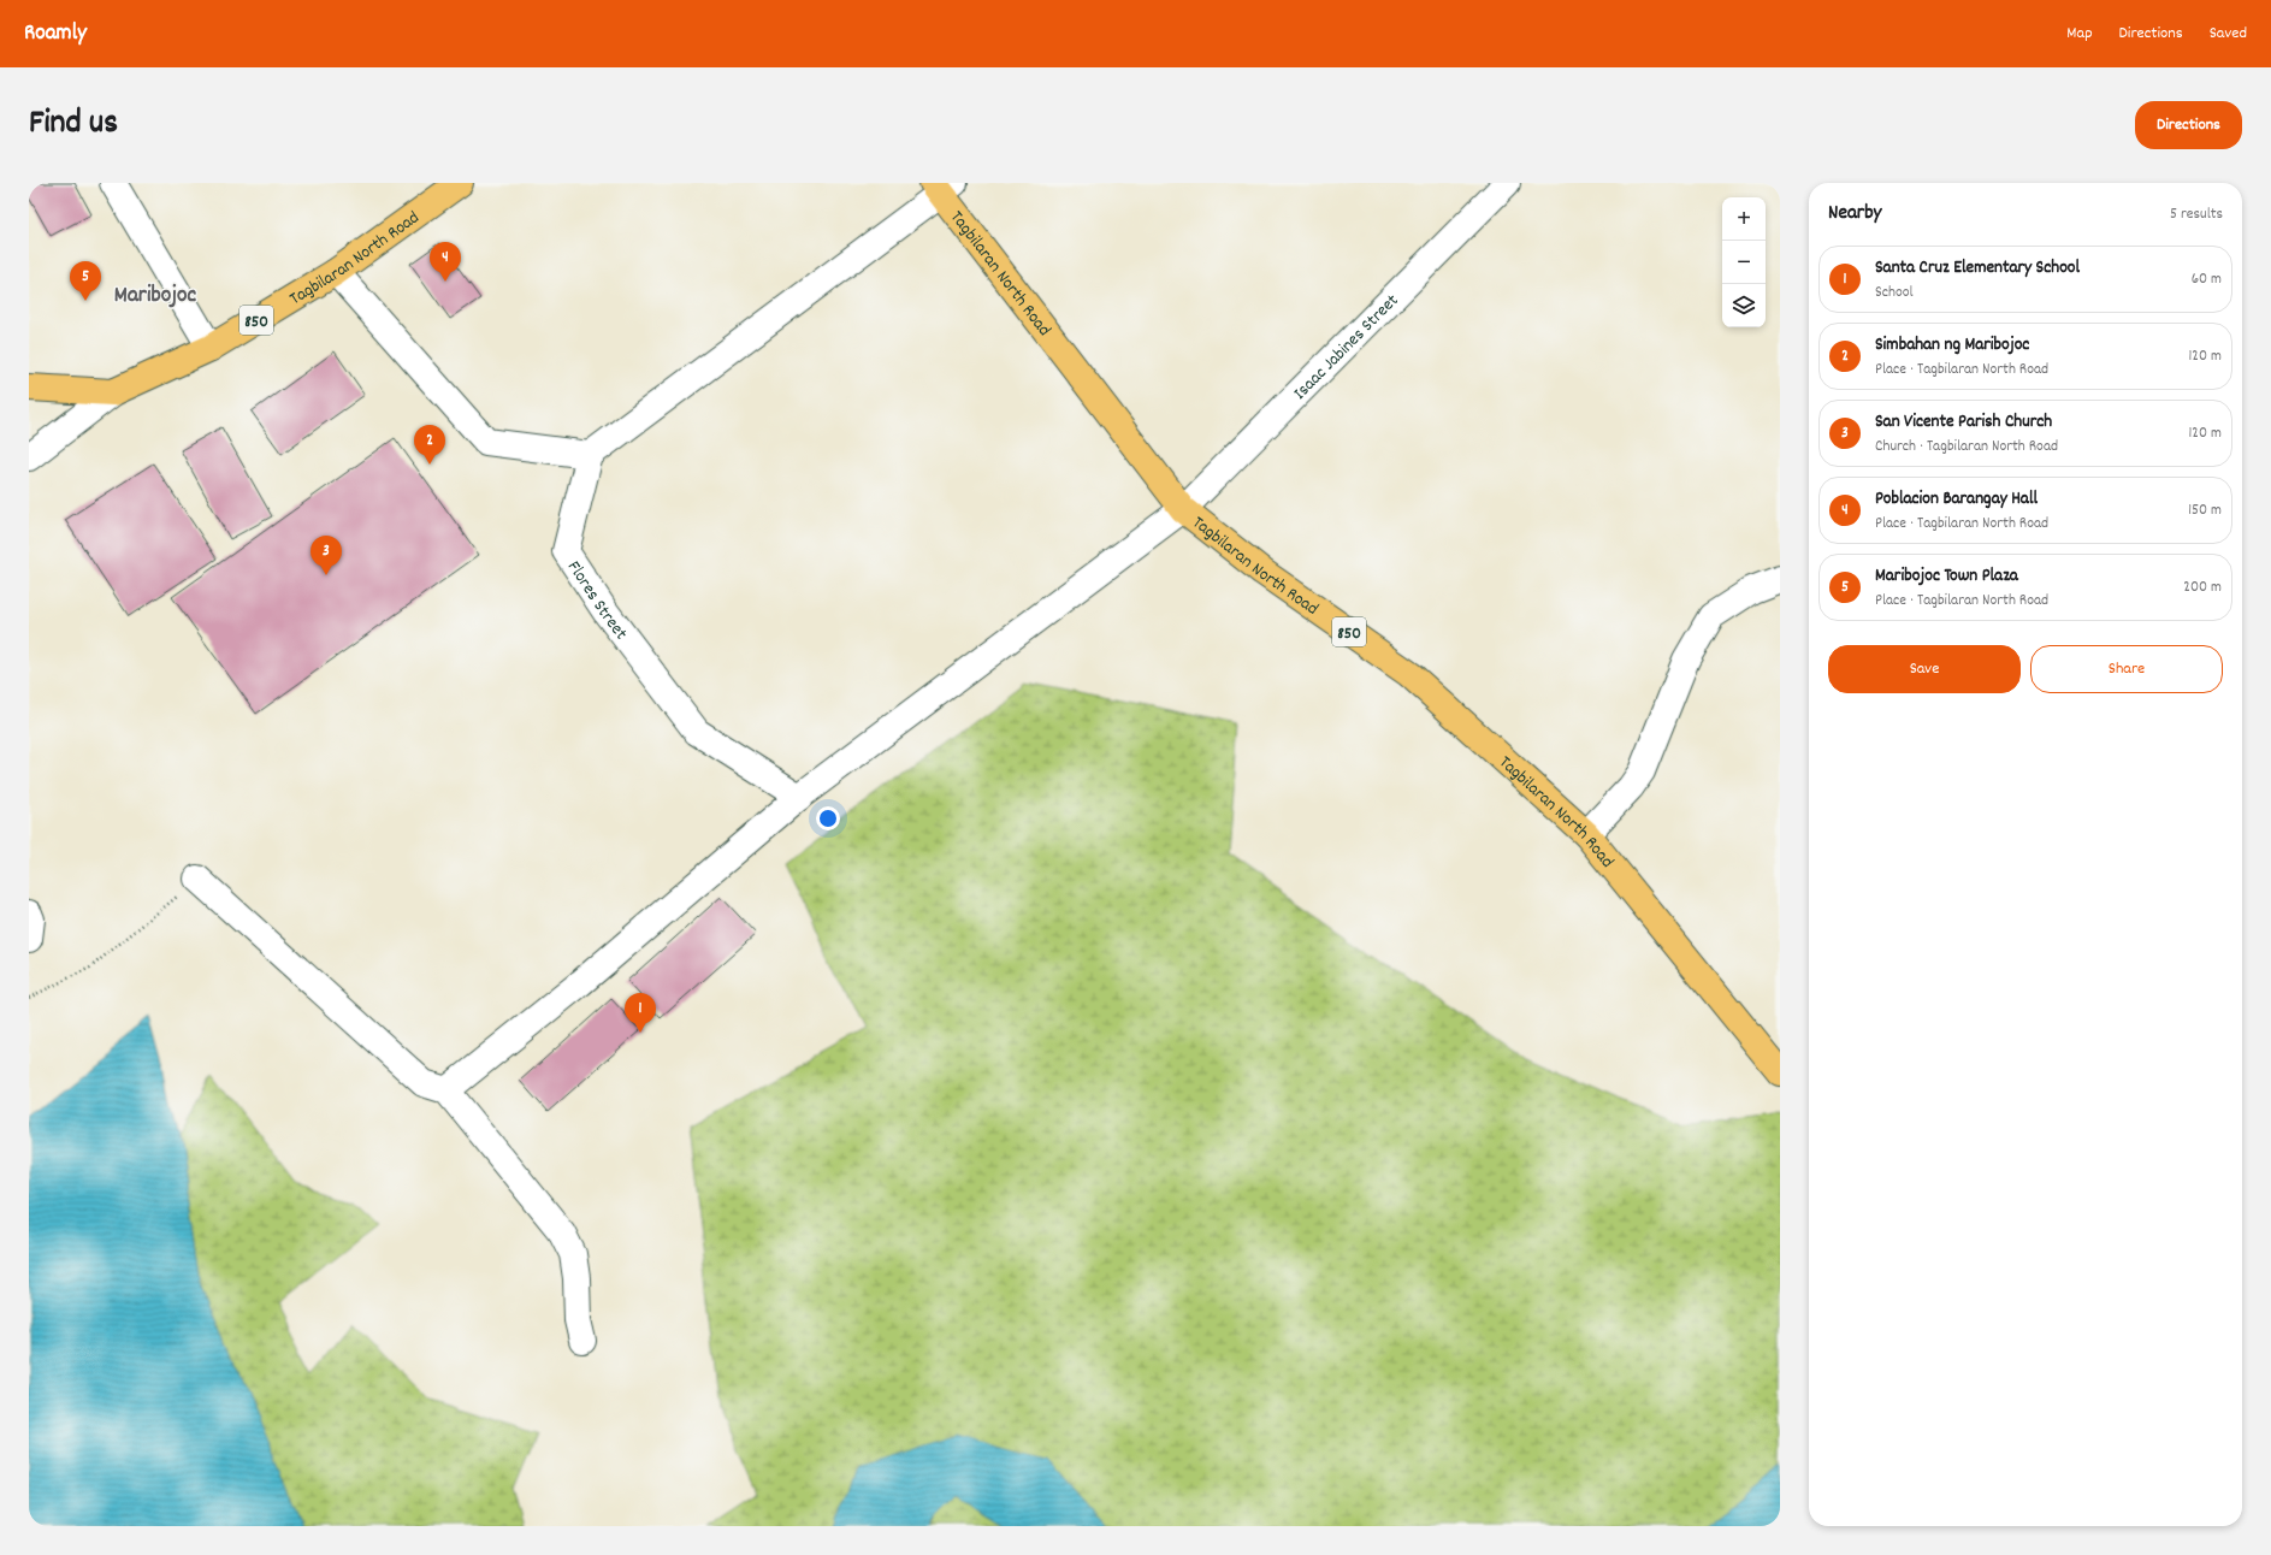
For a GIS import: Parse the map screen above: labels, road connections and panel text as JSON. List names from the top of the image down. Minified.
{"streets":{"main road":["Tagbilaran North Road","850"],"street":["Isaac Jabines Street","Flores Street"]},"crossings":[["Tagbilaran North Road","Isaac Jabines Street"],["Isaac Jabines Street","Flores Street"]],"districts":["Maribojoc"],"page":{"header":"Roamly","nav":["Map","Directions","Saved"],"title":"Find us","buttons":["Directions",["Save","Share"]],"heading":["Nearby","5 results"],"map_buttons":["+","−"],"pins":["4","5","2","3","1"],"list":[{"mark":"1","name":"Santa Cruz Elementary School","note":"School","value":"60 m"},{"mark":"2","name":"Simbahan ng Maribojoc","note":"Place · Tagbilaran North Road","value":"120 m"},{"mark":"3","name":"San Vicente Parish Church","note":"Church · Tagbilaran North Road","value":"120 m"},{"mark":"4","name":"Poblacion Barangay Hall","note":"Place · Tagbilaran North Road","value":"150 m"},{"mark":"5","name":"Maribojoc Town Plaza","note":"Place · Tagbilaran North Road","value":"200 m"}]}}
